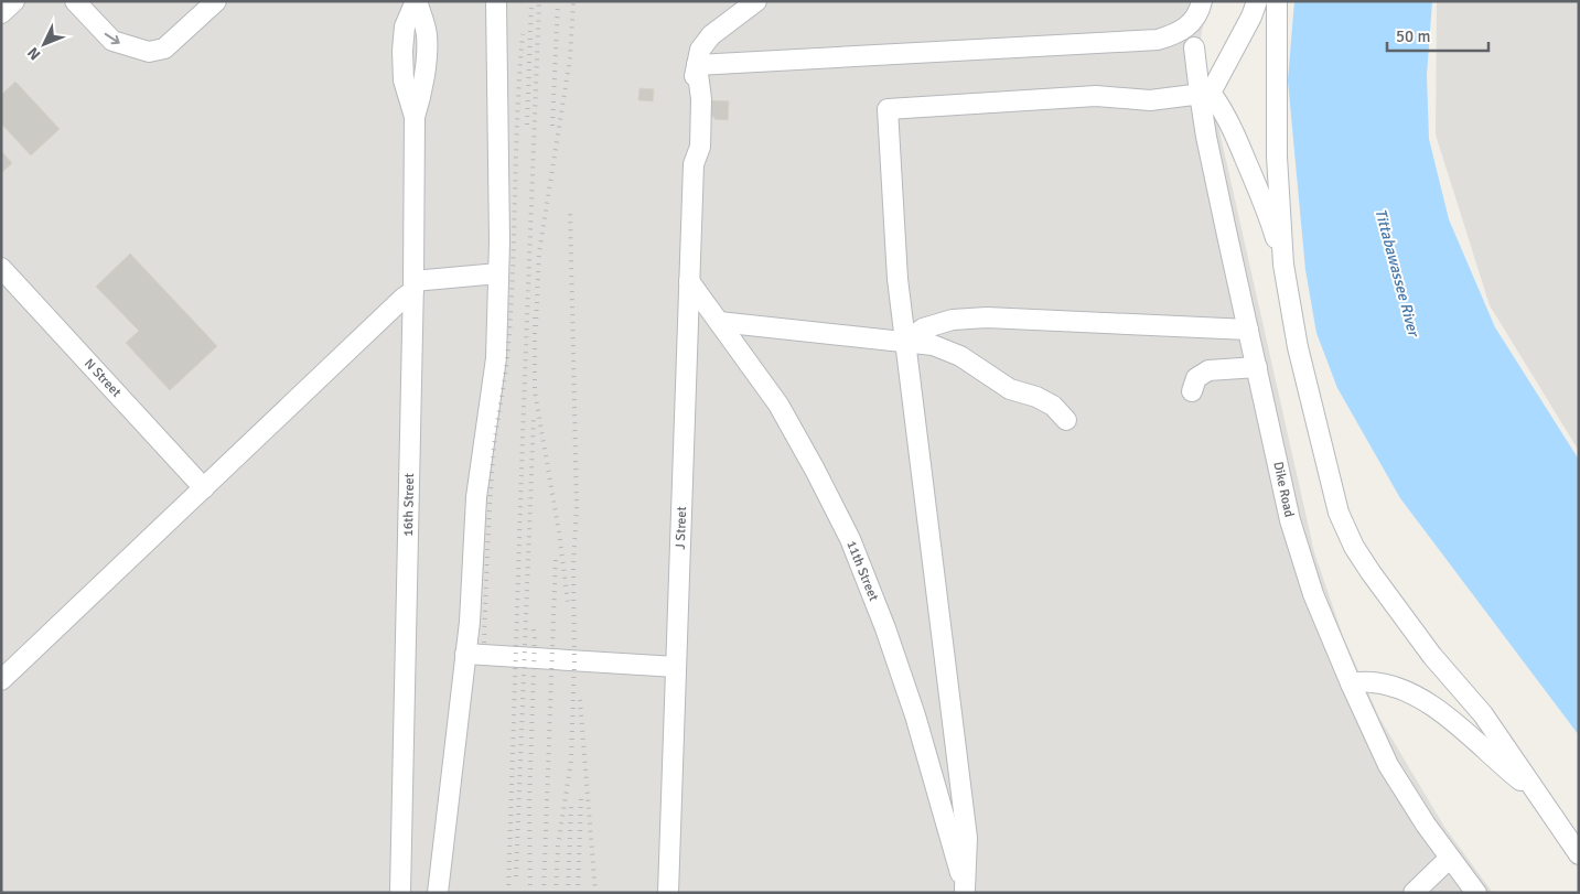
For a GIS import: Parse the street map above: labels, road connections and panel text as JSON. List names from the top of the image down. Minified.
{"streets":{"lane":["N Street","Dike Road","16th Street","J Street","11th Street"]},"crossings":[["J Street","11th Street"]],"water":["Tittabawassee River"],"scale_bar":"50 m","north":"bottom left"}
